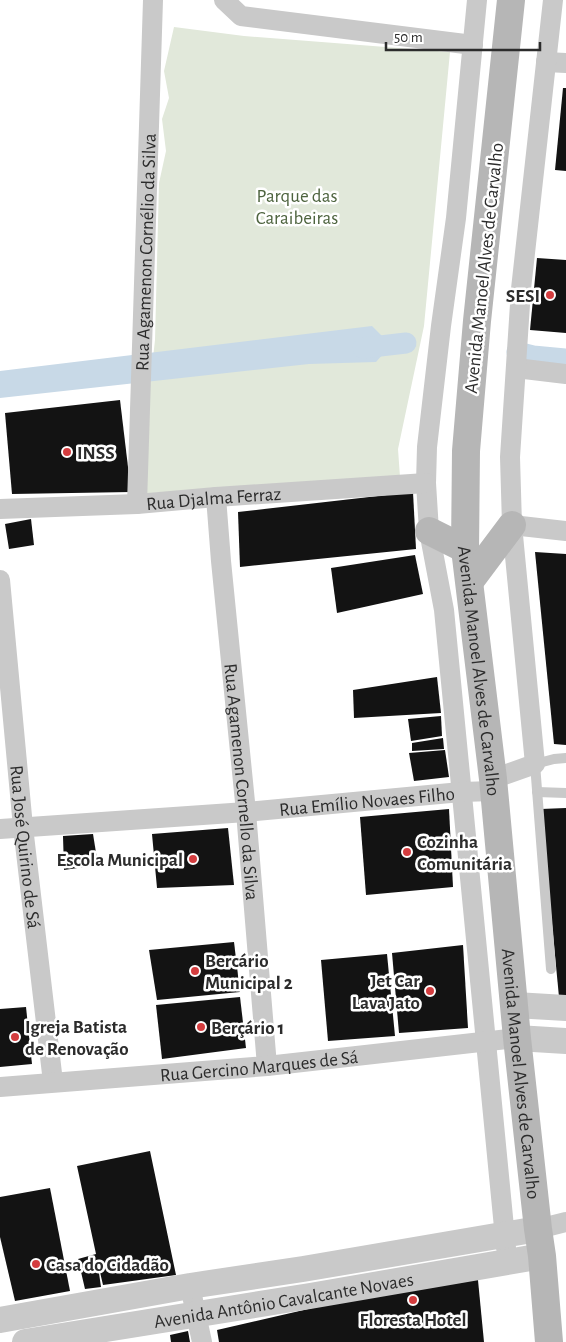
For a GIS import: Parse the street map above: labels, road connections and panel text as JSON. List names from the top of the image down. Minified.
{"streets":{"main road":["Avenida Manoel Alves de Carvalho"],"street":["Rua Agamenon Cornélio da Silva","Rua Djalma Ferraz","Rua Agamenon Cornello da Silva","Rua Emílio Novaes Filho","Rua José Quirino de Sá","Rua Gercino Marques de Sá","Avenida Antônio Cavalcante Novaes"]},"crossings":[["Rua Agamenon Cornélio da Silva","Rua Djalma Ferraz"],["Avenida Manoel Alves de Carvalho","Rua Djalma Ferraz"],["Avenida Manoel Alves de Carvalho","Rua Emílio Novaes Filho"],["Avenida Manoel Alves de Carvalho","Rua Gercino Marques de Sá"],["Avenida Manoel Alves de Carvalho","Avenida Antônio Cavalcante Novaes"],["Rua Djalma Ferraz","Rua Agamenon Cornello da Silva"],["Rua Agamenon Cornello da Silva","Rua Emílio Novaes Filho"],["Rua Agamenon Cornello da Silva","Rua Gercino Marques de Sá"],["Rua Emílio Novaes Filho","Rua José Quirino de Sá"],["Rua José Quirino de Sá","Rua Gercino Marques de Sá"]],"parks":["Parque das Caraibeiras"],"places":["SESI","INSS","Cozinha Comunitária","Escola Municipal","Bercário Municipal 2","Jet Car Lava Jato","Berçário 1","Igreja Batista de Renovação","Casa do Cidadão","Floresta Hotel"],"scale_bar":"50 m"}
